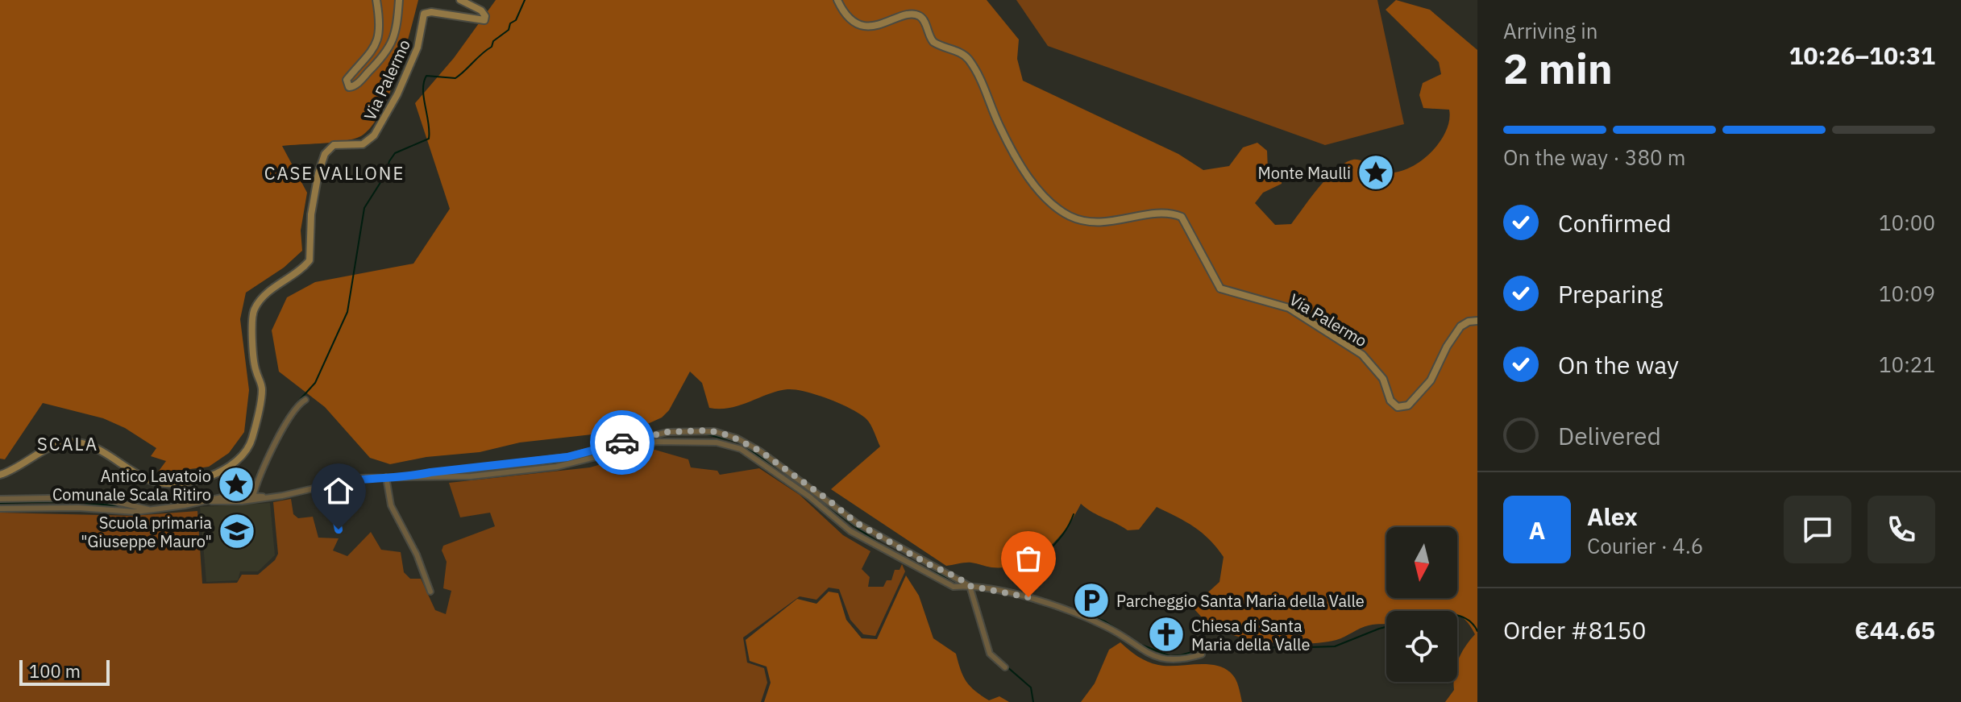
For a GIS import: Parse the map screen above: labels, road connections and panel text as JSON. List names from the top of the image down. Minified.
{"streets":{"main road":["Via Palermo"]},"districts":["CASE VALLONE","SCALA"],"places":{"place":["Monte Maulli","Antico Lavatoio Comunale Scala Ritiro"],"school or university":["Scuola primaria \"Giuseppe Mauro\""],"parking":["Parcheggio Santa Maria della Valle"],"church":["Chiesa di Santa Maria della Valle"]},"scale_bar":"100 m","north":"bottom","page":{"heading":["2 min","Arriving in","10:26–10:31"],"panel":["Alex","Courier · 4.6","Order #8150","€44.65"],"bar":"On the way · 380 m","list":[["Confirmed","10:00"],["Preparing","10:09"],["On the way","10:21"],"Delivered"],"round":"A","scale":"100 m"}}
